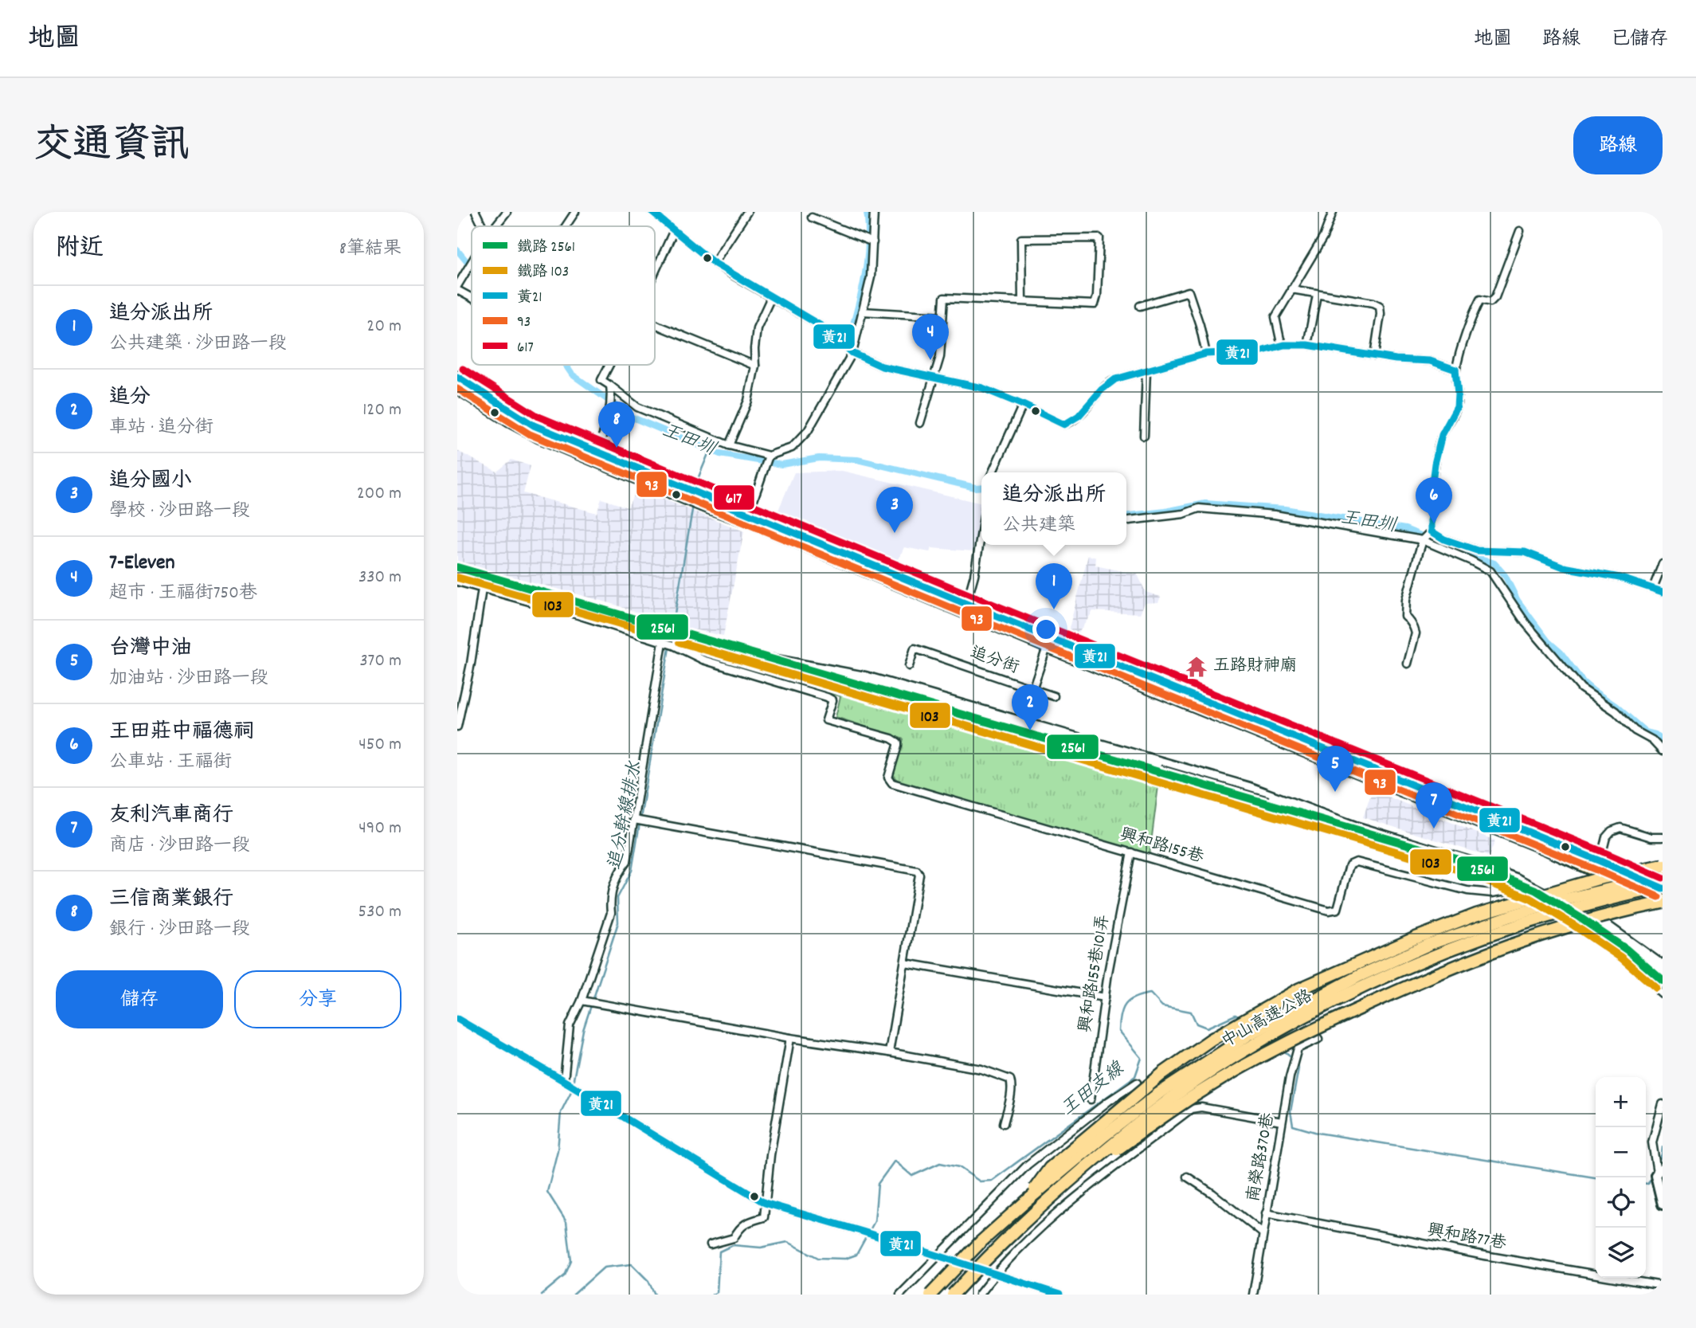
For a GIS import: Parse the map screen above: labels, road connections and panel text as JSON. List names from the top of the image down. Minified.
{"streets":{"highway":["中山高速公路"],"street":["追分街","興和路155巷","興和路155巷101弄","南榮路370巷","興和路77巷"]},"crossings":[["興和路155巷","興和路155巷101弄"],["南榮路370巷","興和路77巷"]],"water":["王田圳","追分幹線排水","王田支線"],"places":{"temple":["五路財神廟"]},"lines":["transit line 黃21","transit line 617","transit line 93","rail line 2561","rail line 103"],"legend":["鐵路 2561","鐵路 103","黃21","93","617"],"page":{"header":"地圖","nav":["地圖","路線","已儲存"],"title":"交通資訊","buttons":["路線",["儲存","分享"]],"heading":["附近","8筆結果"],"list":[{"mark":"1","name":"追分派出所","note":"公共建築 · 沙田路一段","value":"20 m"},{"mark":"2","name":"追分","note":"車站 · 追分街","value":"120 m"},{"mark":"3","name":"追分國小","note":"學校 · 沙田路一段","value":"200 m"},{"mark":"4","name":"7-Eleven","note":"超市 · 王福街750巷","value":"330 m"},{"mark":"5","name":"台灣中油","note":"加油站 · 沙田路一段","value":"370 m"},{"mark":"6","name":"王田莊中福德祠","note":"公車站 · 王福街","value":"450 m"},{"mark":"7","name":"友利汽車商行","note":"商店 · 沙田路一段","value":"490 m"},{"mark":"8","name":"三信商業銀行","note":"銀行 · 沙田路一段","value":"530 m"}],"pins":["4","8","6","3","1","2","5","7"],"popup":["追分派出所","公共建築"],"map_buttons":["+","−"]}}
